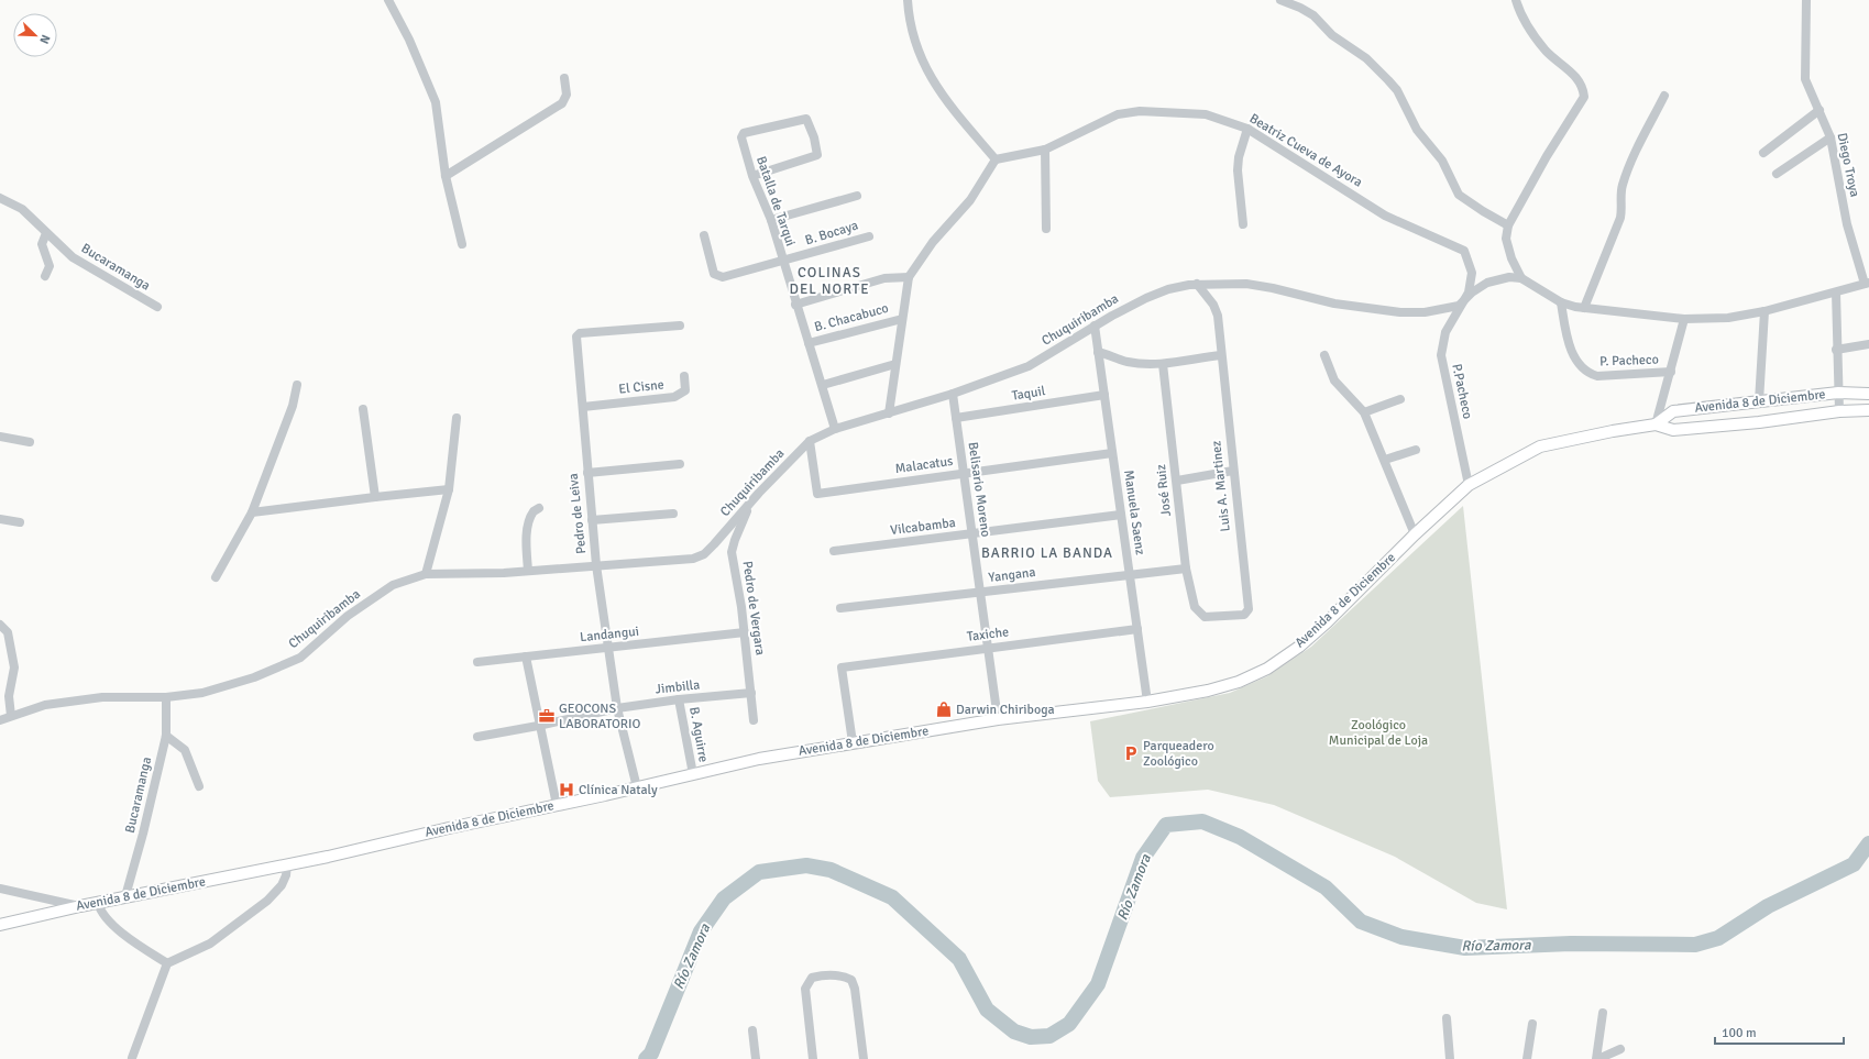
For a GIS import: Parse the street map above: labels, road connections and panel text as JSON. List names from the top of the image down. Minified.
{"streets":{"main road":["Avenida 8 de Diciembre"],"street":["Beatriz Cueva de Ayora","Diego Troya","Batalla de Tarqui","B. Bocaya","Bucaramanga","B. Chacabuco","Chuquiribamba","P. Pacheco","El Cisne","P.Pacheco","Taquil","Malacatus","Luis A. Martinez","Belisario Moreno","José Ruiz","Manuela Saenz","Pedro de Leiva","Vilcabamba","Yangana","Pedro de Vergara","Landangui","Taxiche","Jimbilla","B. Aguirre"]},"crossings":[["Beatriz Cueva de Ayora","Chuquiribamba"],["Beatriz Cueva de Ayora","P.Pacheco"],["Batalla de Tarqui","B. Bocaya"],["Batalla de Tarqui","B. Chacabuco"],["Batalla de Tarqui","Chuquiribamba"],["Bucaramanga","Chuquiribamba"],["Bucaramanga","Avenida 8 de Diciembre"],["Chuquiribamba","P.Pacheco"],["Chuquiribamba","Malacatus"],["Chuquiribamba","Luis A. Martinez"],["Chuquiribamba","Belisario Moreno"],["Chuquiribamba","Manuela Saenz"],["Chuquiribamba","Pedro de Leiva"],["Chuquiribamba","Pedro de Vergara"],["El Cisne","Pedro de Leiva"],["P.Pacheco","Avenida 8 de Diciembre"],["Taquil","Belisario Moreno"],["Taquil","Manuela Saenz"],["Avenida 8 de Diciembre","Belisario Moreno"],["Avenida 8 de Diciembre","Manuela Saenz"],["Avenida 8 de Diciembre","Pedro de Leiva"],["Avenida 8 de Diciembre","Taxiche"],["Avenida 8 de Diciembre","B. Aguirre"],["Malacatus","Belisario Moreno"],["Malacatus","Manuela Saenz"],["Luis A. Martinez","José Ruiz"],["Belisario Moreno","Vilcabamba"],["Belisario Moreno","Yangana"],["Belisario Moreno","Taxiche"],["José Ruiz","Yangana"],["Manuela Saenz","Vilcabamba"],["Manuela Saenz","Yangana"],["Manuela Saenz","Taxiche"],["Pedro de Leiva","Landangui"],["Pedro de Leiva","Jimbilla"],["Pedro de Vergara","Landangui"],["Pedro de Vergara","Jimbilla"],["Jimbilla","B. Aguirre"]],"districts":["COLINAS DEL NORTE","BARRIO LA BANDA"],"water":["Río Zamora"],"parks":["Zoológico Municipal de Loja"],"places":{"shop":["Darwin Chiriboga"],"office":["GEOCONS LABORATORIO"],"parking":["Parqueadero Zoológico"],"hospital":["Clínica Nataly"]},"scale_bar":"100 m","north":"bottom right"}
